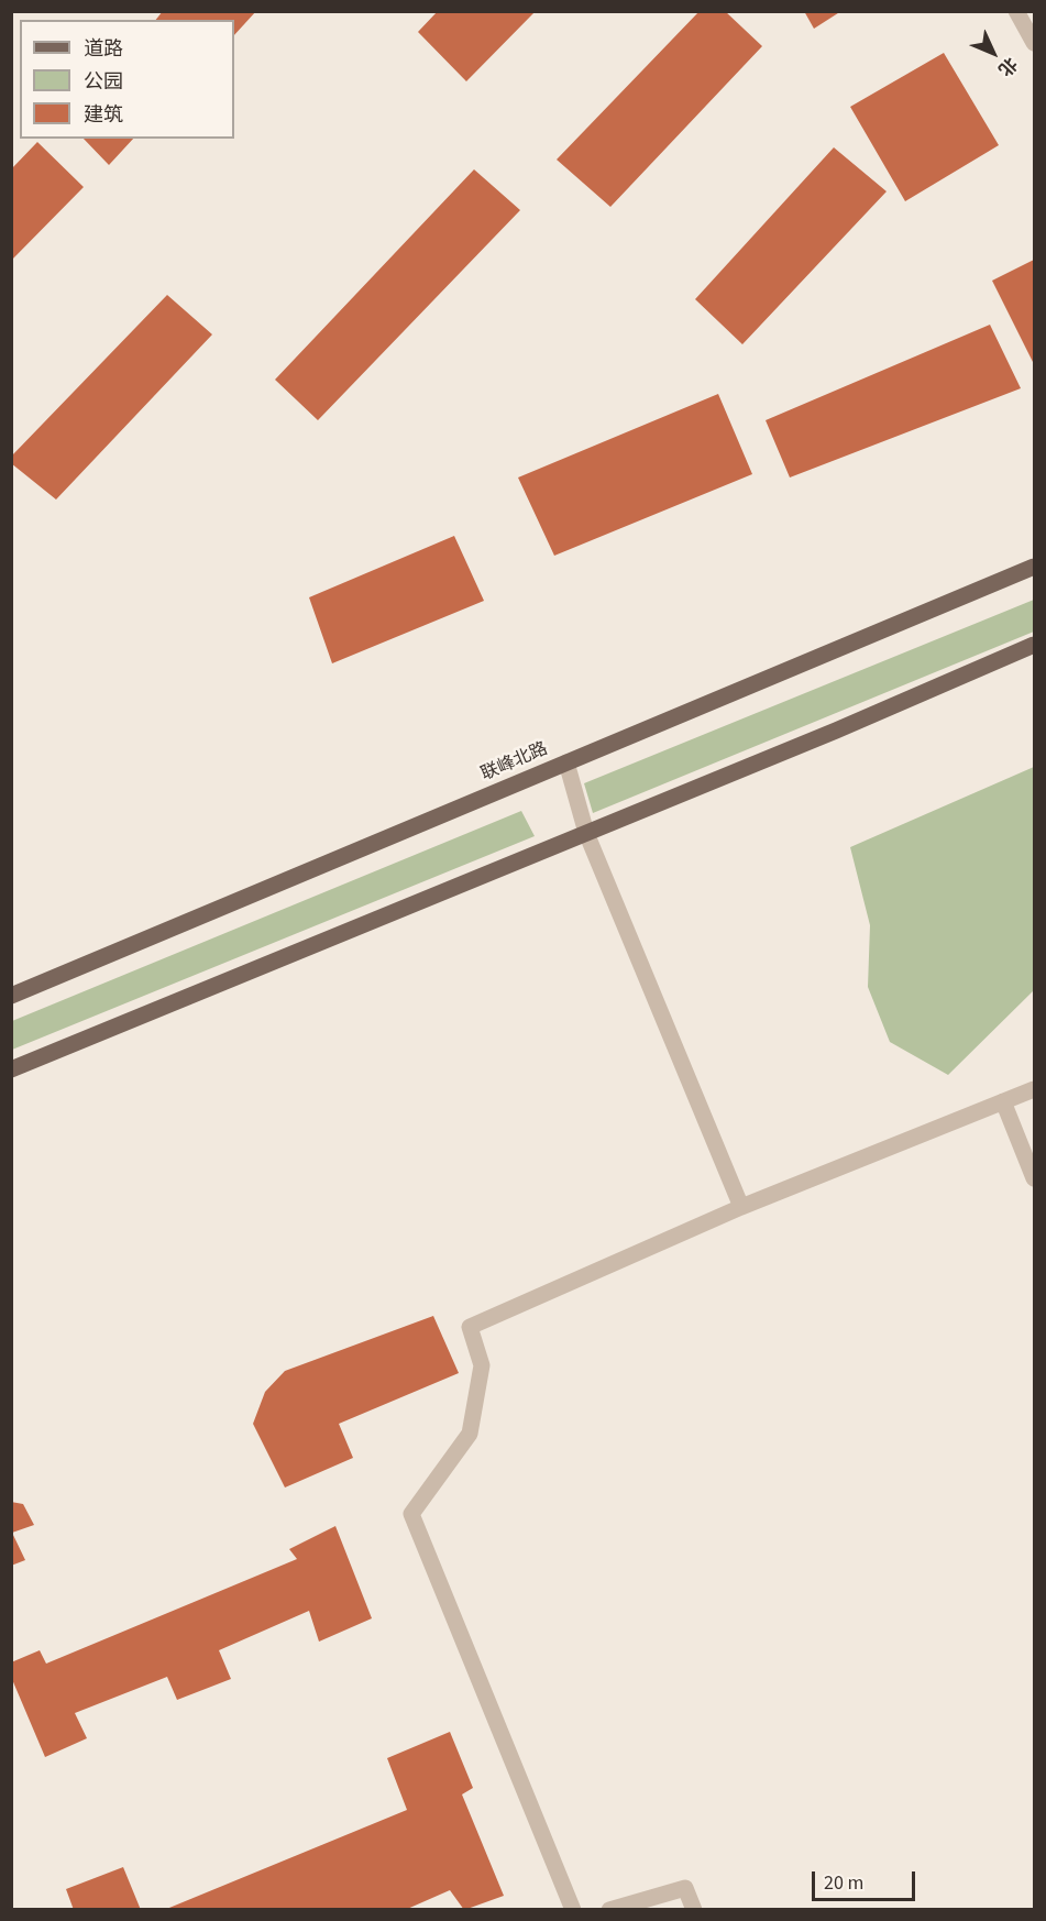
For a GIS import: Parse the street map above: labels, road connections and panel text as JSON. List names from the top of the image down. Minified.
{"streets":{"main road":["联峰北路"]},"legend":["道路","公园","建筑"],"scale_bar":"20 m","north":"bottom right"}
